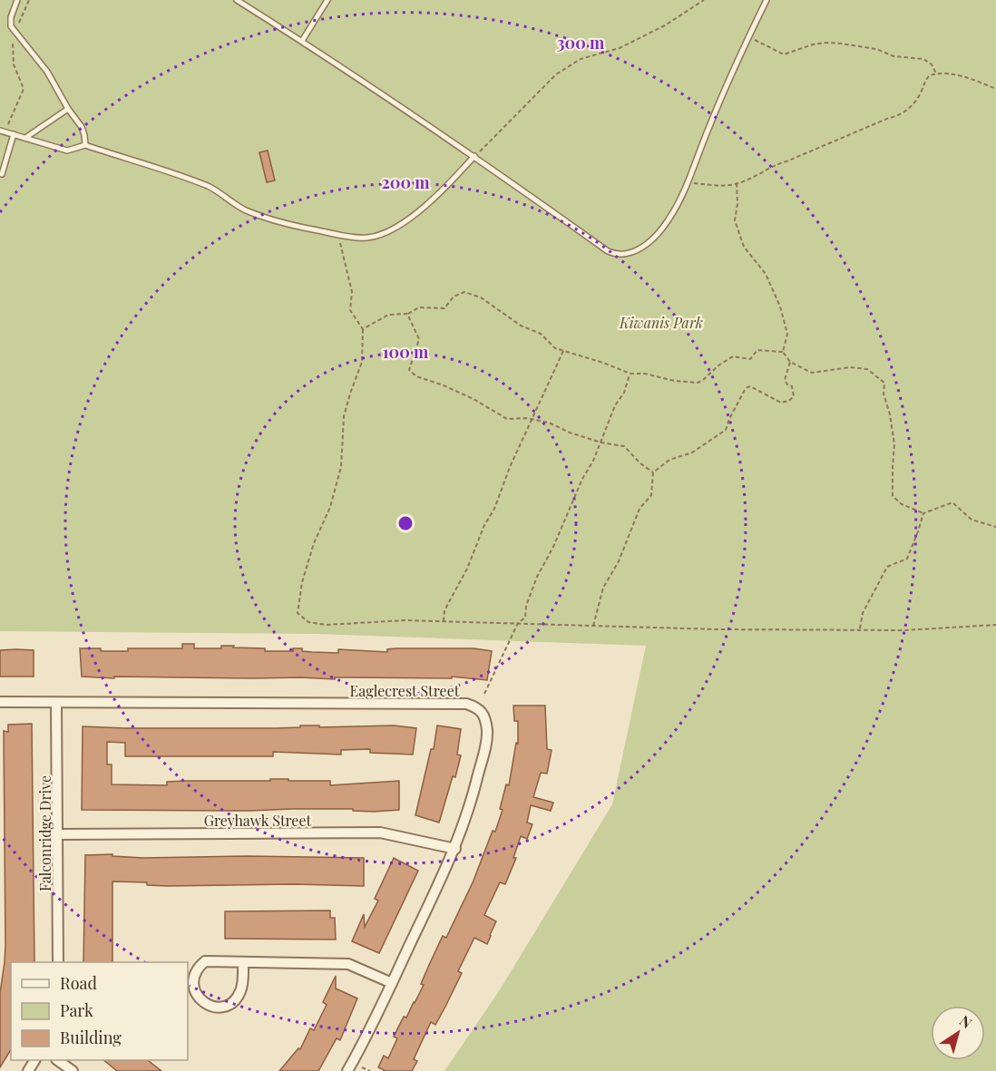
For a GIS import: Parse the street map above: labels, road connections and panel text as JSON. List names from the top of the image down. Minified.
{"streets":{"street":["Eaglecrest Street","Greyhawk Street","Falconridge Drive"]},"crossings":[["Eaglecrest Street","Greyhawk Street"],["Eaglecrest Street","Falconridge Drive"],["Greyhawk Street","Falconridge Drive"]],"parks":["Kiwanis Park"],"legend":["Road","Park","Building"],"north":"top right","rings":["300 m","200 m","100 m"]}
